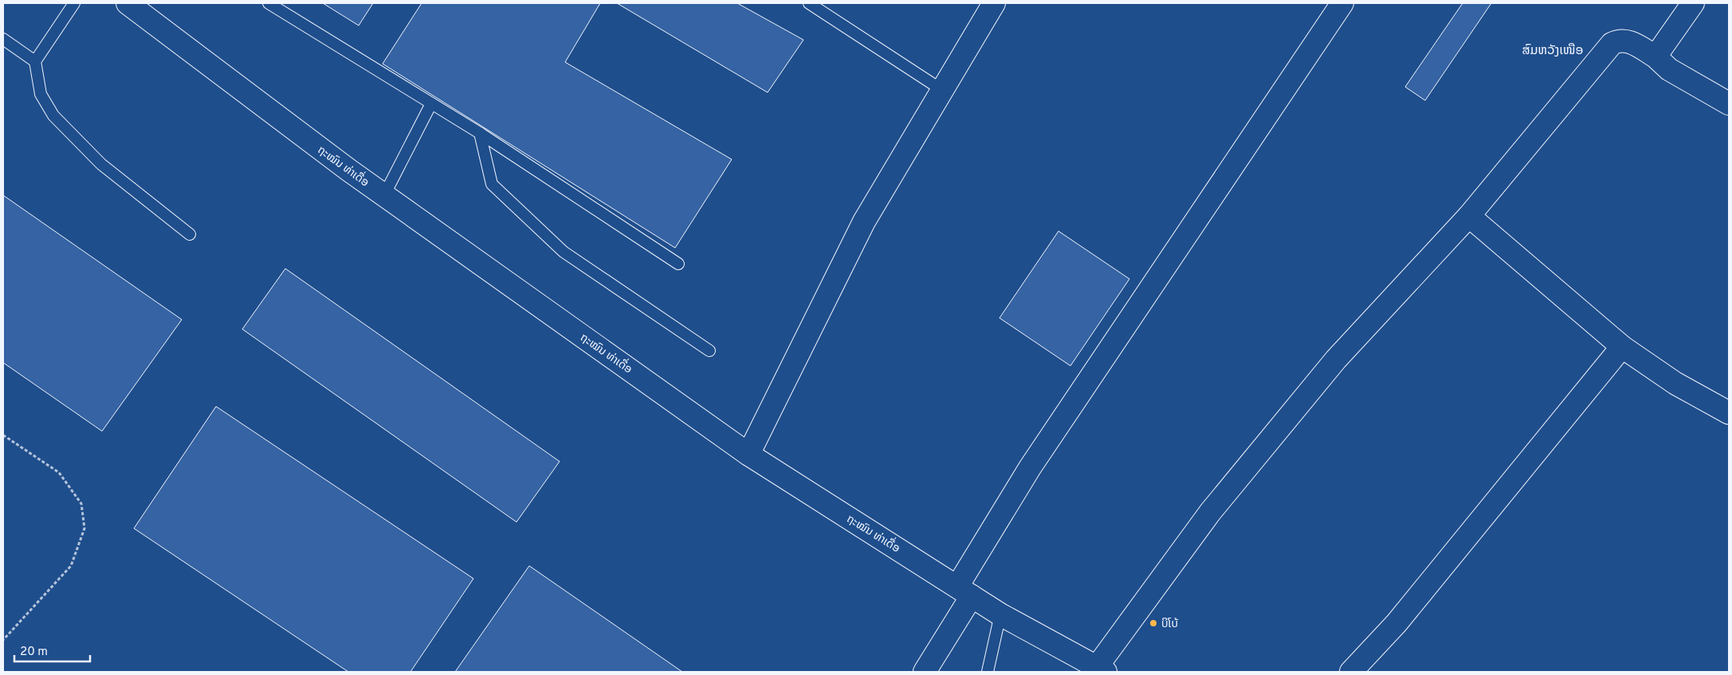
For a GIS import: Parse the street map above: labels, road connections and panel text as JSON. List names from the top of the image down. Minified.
{"streets":{"street":["ຖະໝົນ ທ່າເດື່ອ"]},"districts":["ສົມຫວັງເໜືອ"],"places":["ບິໂບ້"],"scale_bar":"20 m"}
